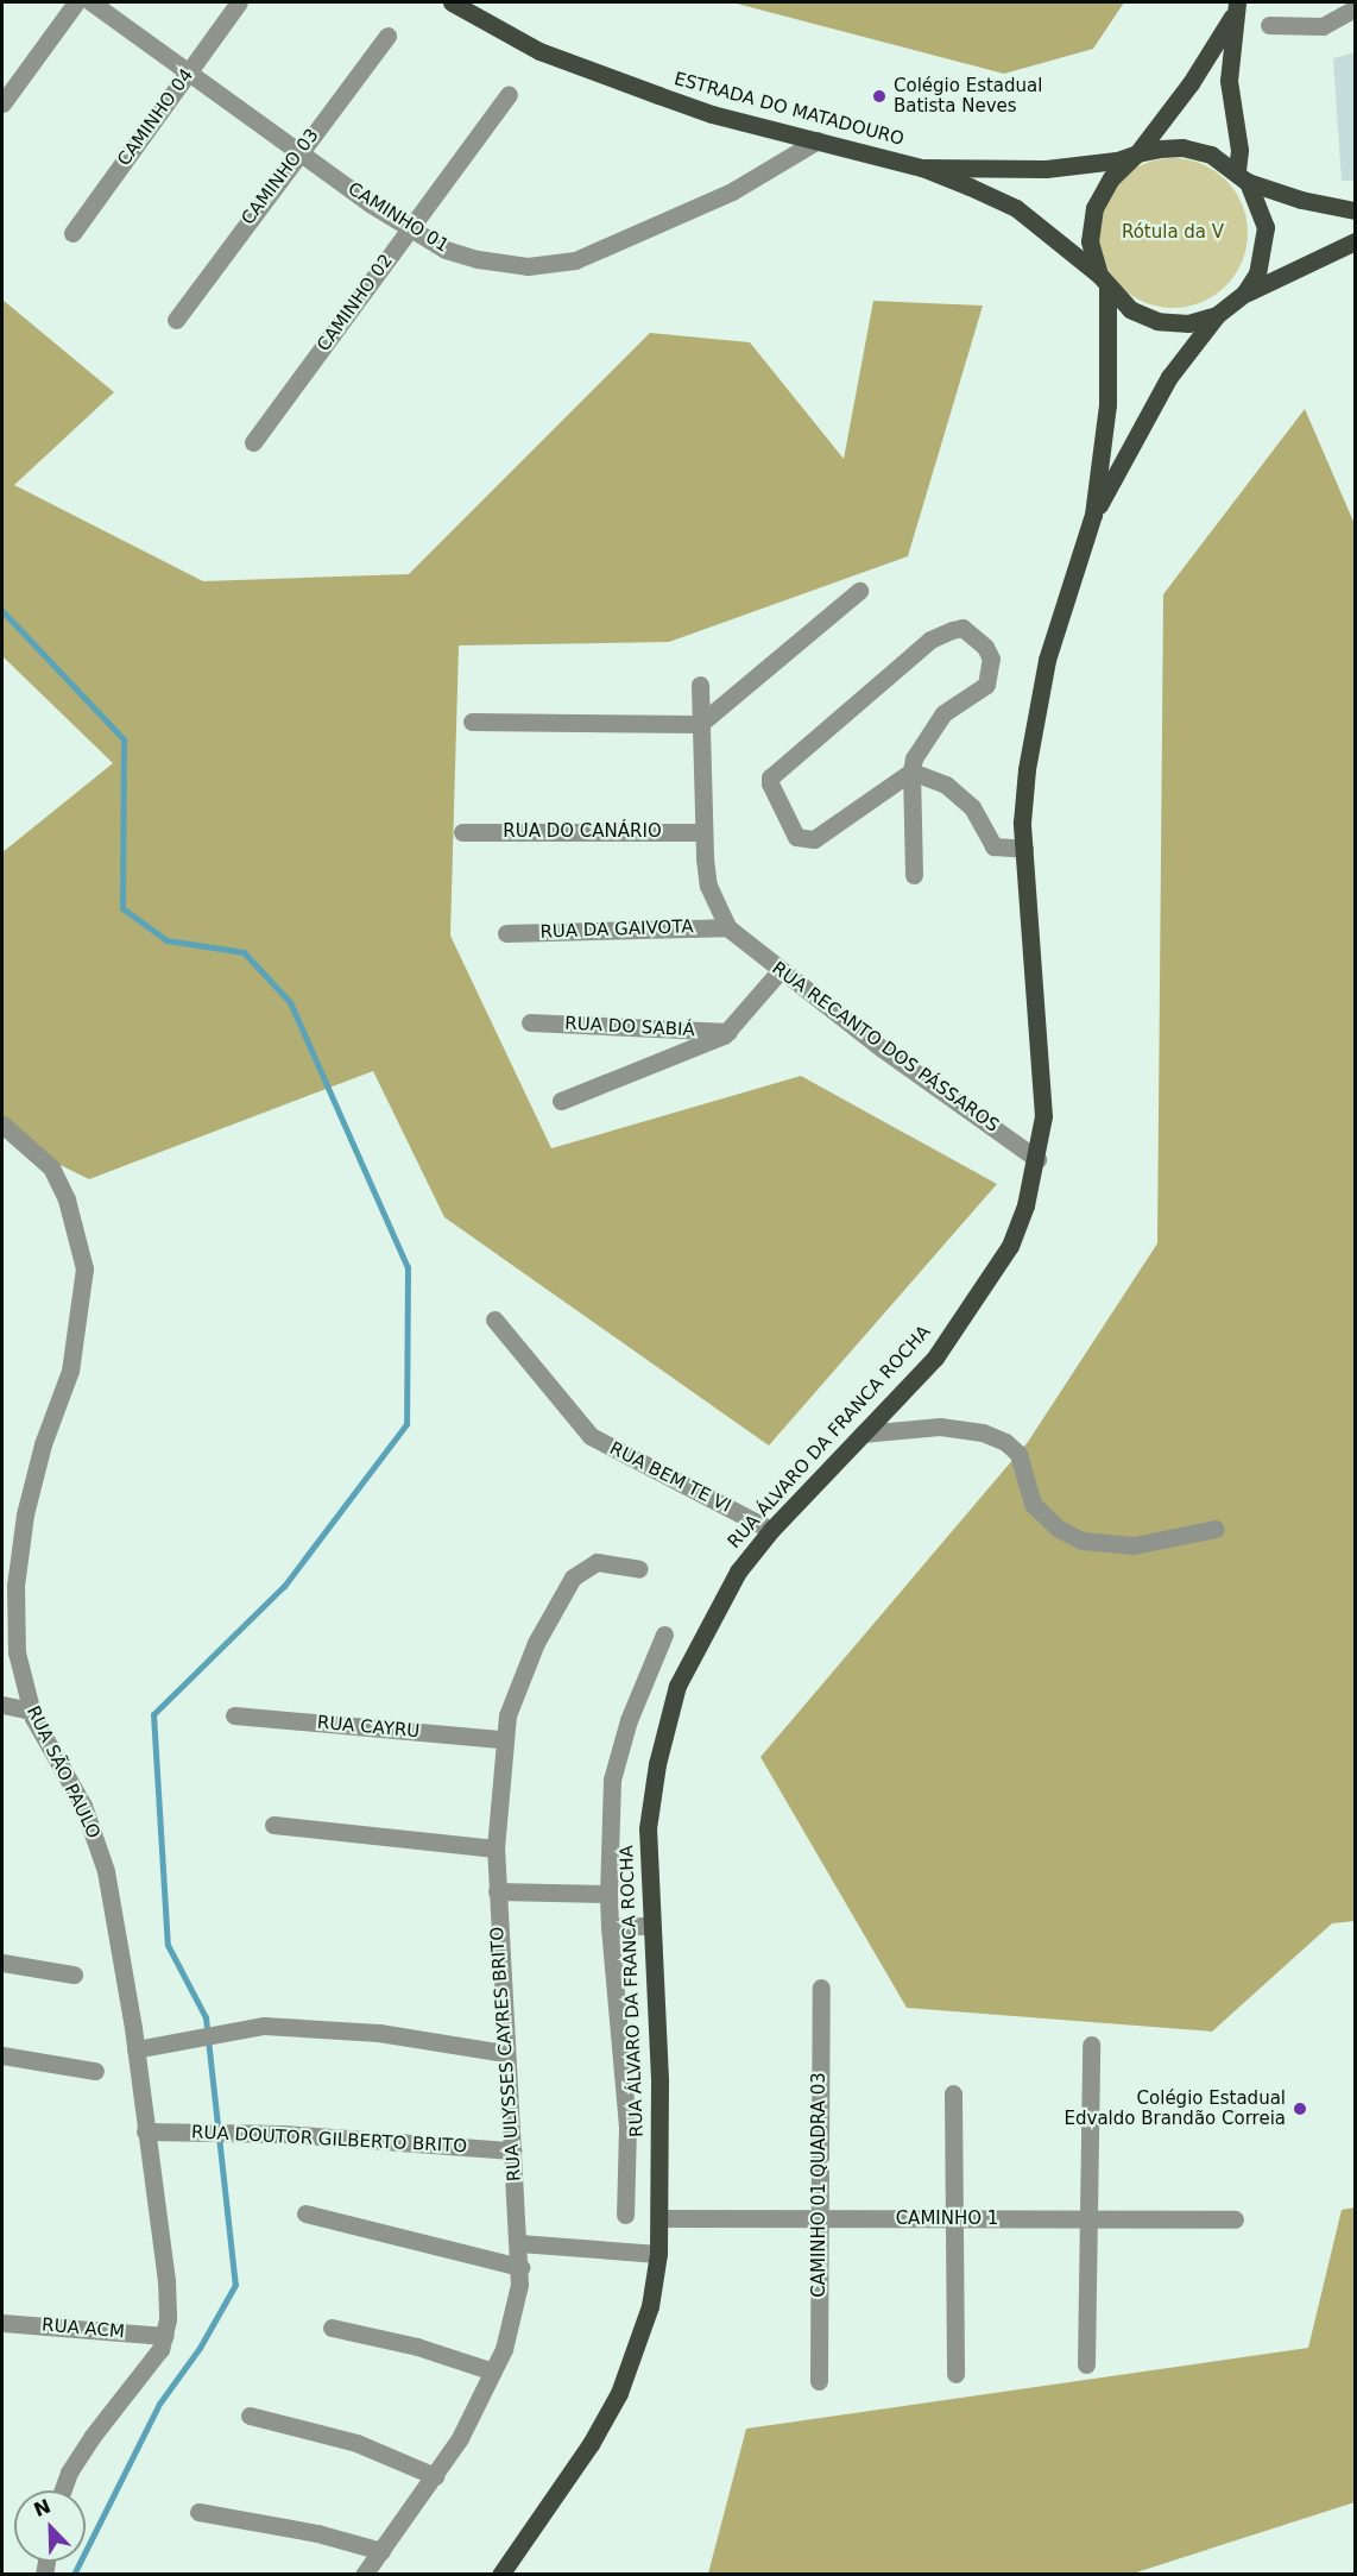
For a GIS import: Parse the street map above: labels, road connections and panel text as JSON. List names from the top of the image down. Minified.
{"streets":{"main road":["ESTRADA DO MATADOURO","RUA ÁLVARO DA FRANCA ROCHA"],"street":["CAMINHO 04","CAMINHO 03","CAMINHO 01","CAMINHO 02","RUA DO CANÁRIO","RUA DA GAIVOTA","RUA DO SABIÁ","RUA RECANTO DOS PÁSSAROS","RUA BEM TE VI","RUA CAYRU","RUA SÃO PAULO","RUA ULYSSES CAYRES BRITO","RUA DOUTOR GILBERTO BRITO","CAMINHO 01 QUADRA 03","CAMINHO 1","RUA ACM"]},"crossings":[["ESTRADA DO MATADOURO","CAMINHO 01"],["ESTRADA DO MATADOURO","RUA ÁLVARO DA FRANCA ROCHA"],["CAMINHO 04","CAMINHO 01"],["CAMINHO 03","CAMINHO 01"],["CAMINHO 01","CAMINHO 02"],["RUA DO CANÁRIO","RUA RECANTO DOS PÁSSAROS"],["RUA DA GAIVOTA","RUA RECANTO DOS PÁSSAROS"],["RUA RECANTO DOS PÁSSAROS","RUA ÁLVARO DA FRANCA ROCHA"],["RUA ÁLVARO DA FRANCA ROCHA","RUA BEM TE VI"],["RUA ÁLVARO DA FRANCA ROCHA","CAMINHO 1"],["RUA CAYRU","RUA ULYSSES CAYRES BRITO"],["RUA SÃO PAULO","RUA DOUTOR GILBERTO BRITO"],["RUA SÃO PAULO","RUA ACM"],["RUA ULYSSES CAYRES BRITO","RUA DOUTOR GILBERTO BRITO"],["CAMINHO 01 QUADRA 03","CAMINHO 1"]],"parks":["Rótula da V"],"places":["Colégio Estadual Batista Neves","Colégio Estadual Edvaldo Brandão Correia"],"north":"top left"}
